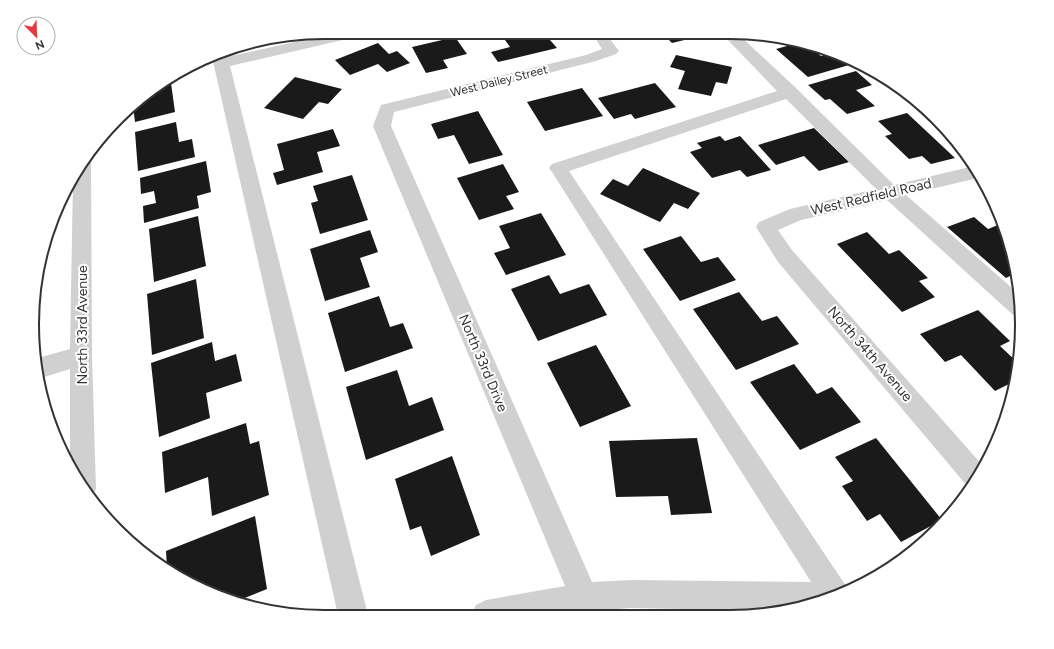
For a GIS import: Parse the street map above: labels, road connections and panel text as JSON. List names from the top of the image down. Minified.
{"streets":{"street":["West Dailey Street","West Redfield Road","North 33rd Avenue","North 34th Avenue","North 33rd Drive"]},"crossings":[["West Dailey Street","North 33rd Drive"],["West Redfield Road","North 34th Avenue"]],"north":"bottom right"}
